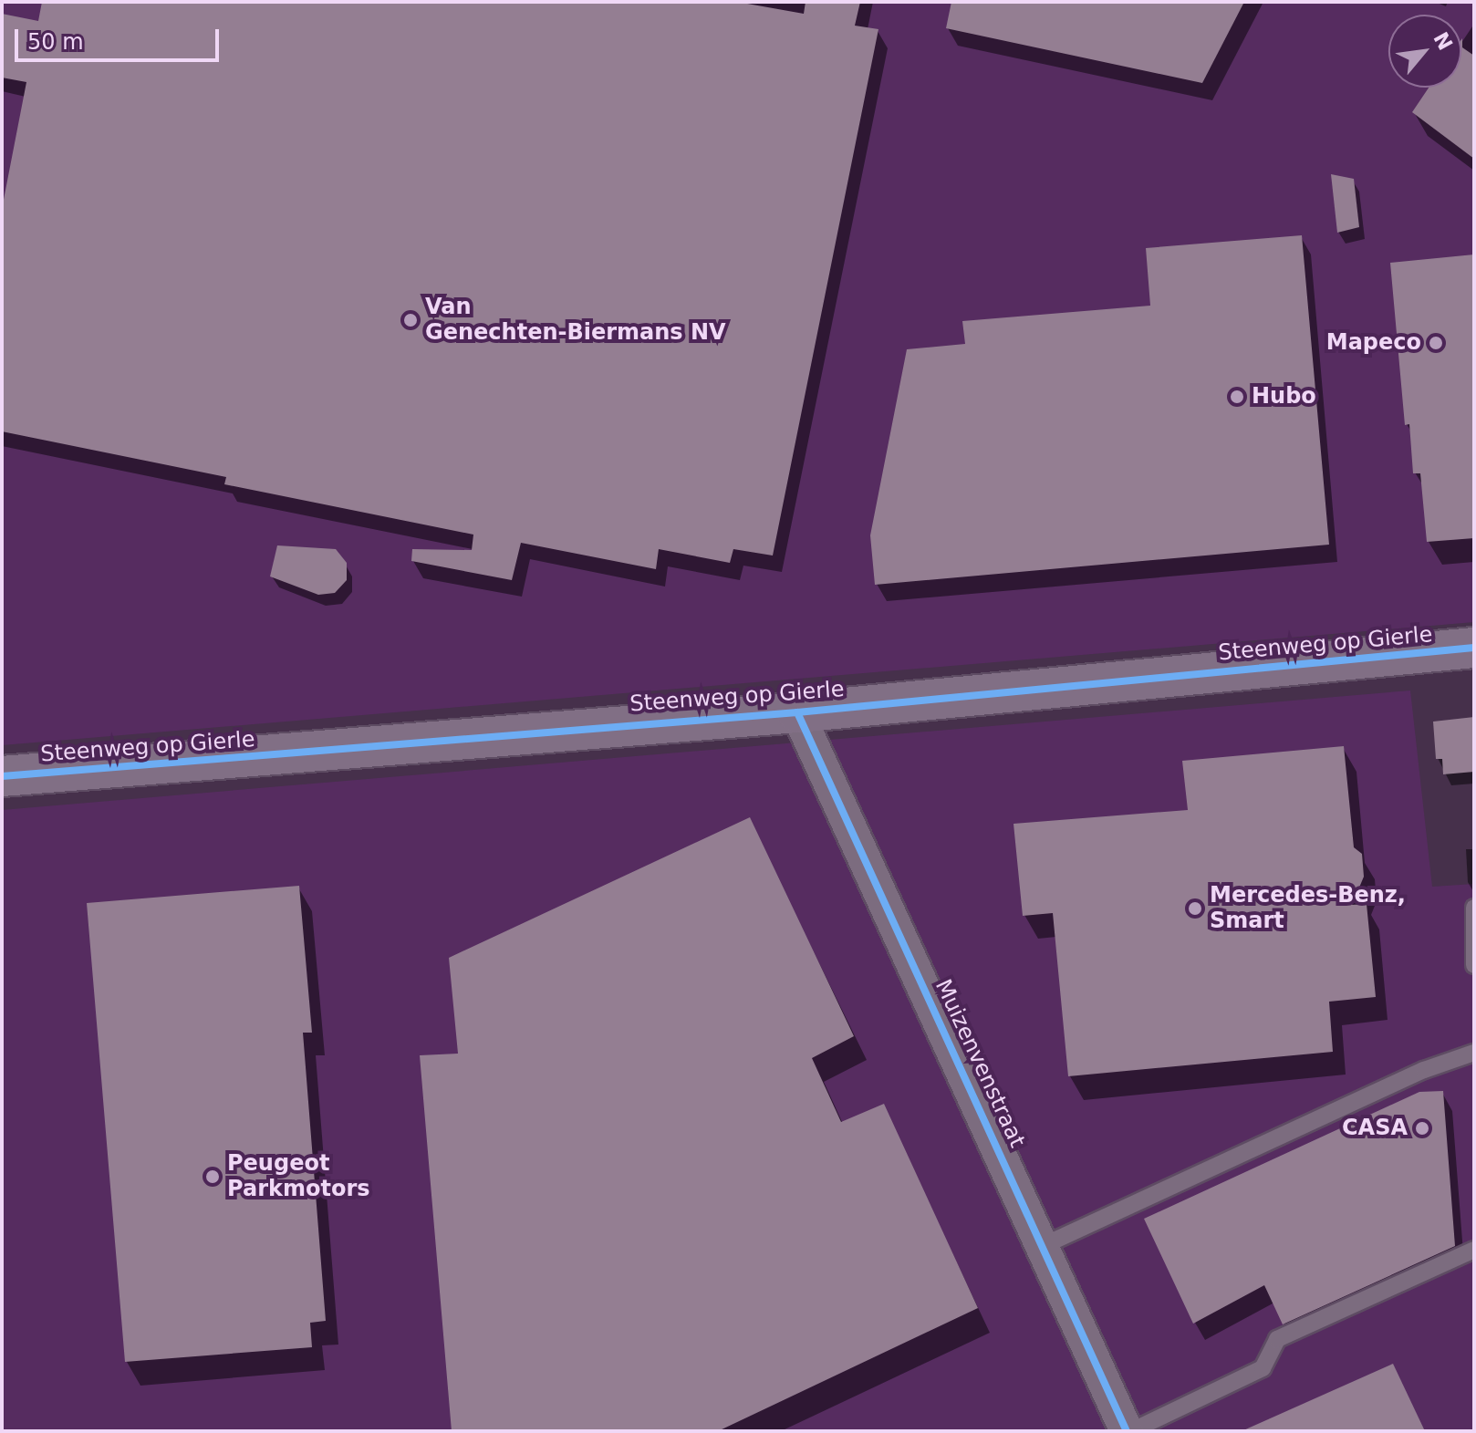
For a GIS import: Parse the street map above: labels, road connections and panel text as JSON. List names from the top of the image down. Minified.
{"streets":{"main road":["Steenweg op Gierle"],"street":["Muizenvenstraat"]},"crossings":[["Steenweg op Gierle","Muizenvenstraat"]],"places":["Van Genechten-Biermans NV","Mapeco","Hubo","Mercedes-Benz, Smart","CASA","Peugeot Parkmotors"],"scale_bar":"50 m","north":"top right"}
